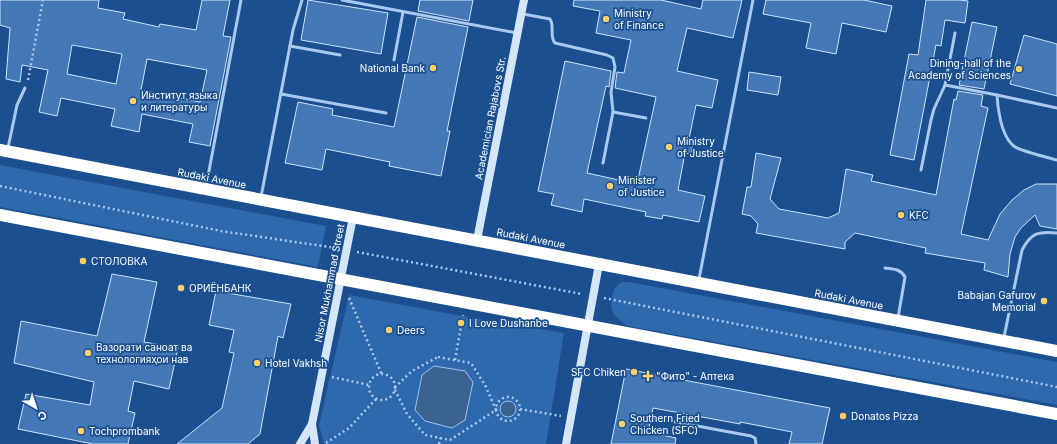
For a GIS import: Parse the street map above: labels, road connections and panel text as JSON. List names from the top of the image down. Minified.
{"streets":{"highway":["Rudaki Avenue"],"street":["Academician Rajabovs Str.","Nisor Mukhammad Street"]},"crossings":[["Academician Rajabovs Str.","Rudaki Avenue"],["Rudaki Avenue","Nisor Mukhammad Street"]],"places":{"other":["Ministry of Finance","National Bank","Dining-hall of the Academy of Sciences","Институт языка и литературы","Ministry of Justice","Minister of Justice","KFC","СТОЛОВКА","ОРИЁНБАНК","Babajan Gafurov Memorial","I Love Dushanbe","Deers","Вазорати саноат ва технологияҳои нав","Hotel Vakhsh","SFC Chiken","Donatos Pizza","Southern Fried Chicken (SFC)","Tochprombank"],"health":["\"Фито\" - Аптека"]},"north":"bottom right"}
